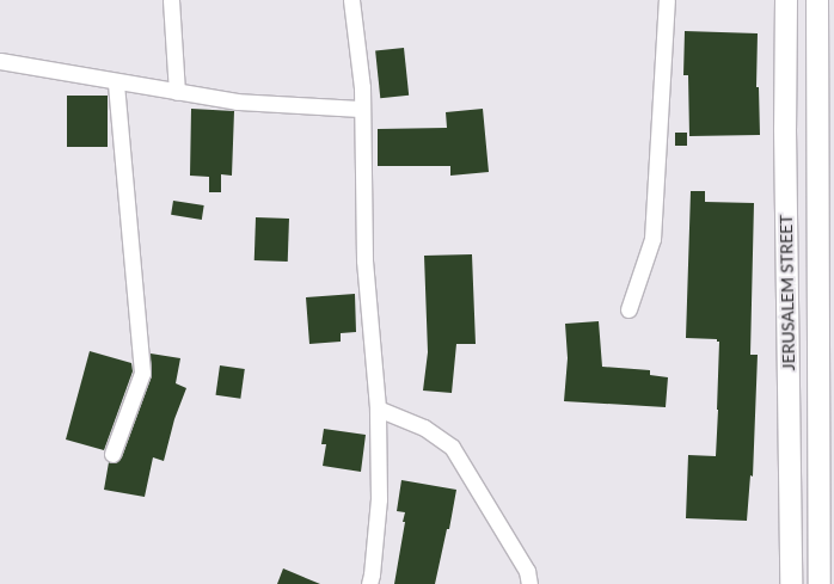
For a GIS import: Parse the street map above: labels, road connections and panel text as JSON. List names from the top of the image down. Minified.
{"streets":{"main road":["JERUSALEM STREET"]}}
